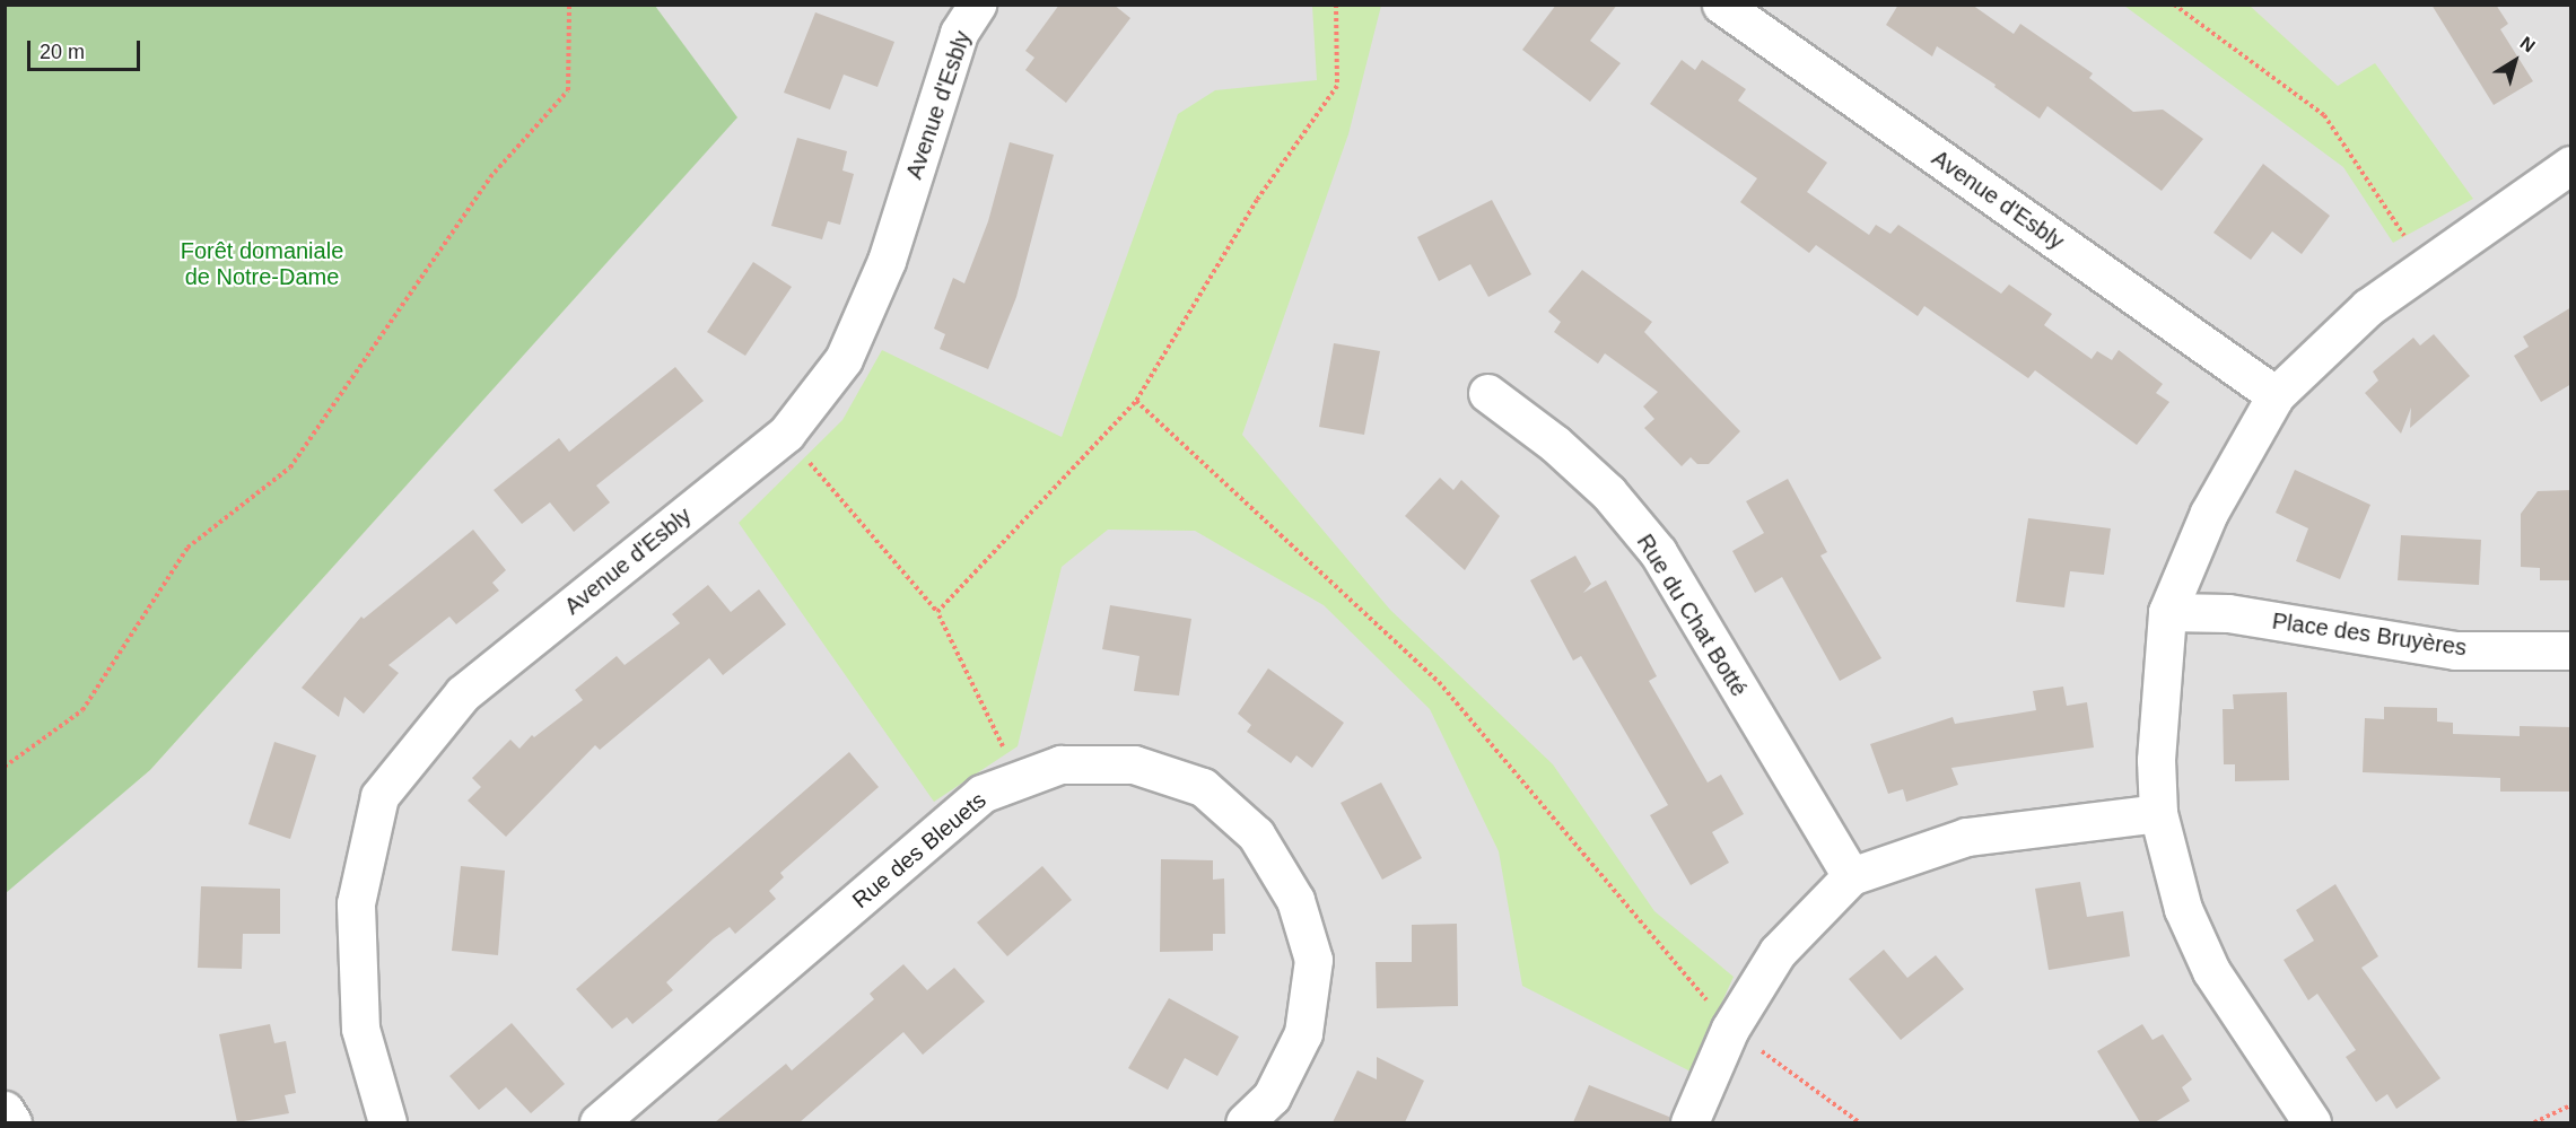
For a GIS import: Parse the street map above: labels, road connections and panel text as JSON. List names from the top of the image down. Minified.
{"streets":{"street":["Avenue d'Esbly","Rue du Chat Botté","Place des Bruyères","Rue des Bleuets"]},"parks":["Forêt domaniale de Notre-Dame"],"scale_bar":"20 m","north":"top right"}
